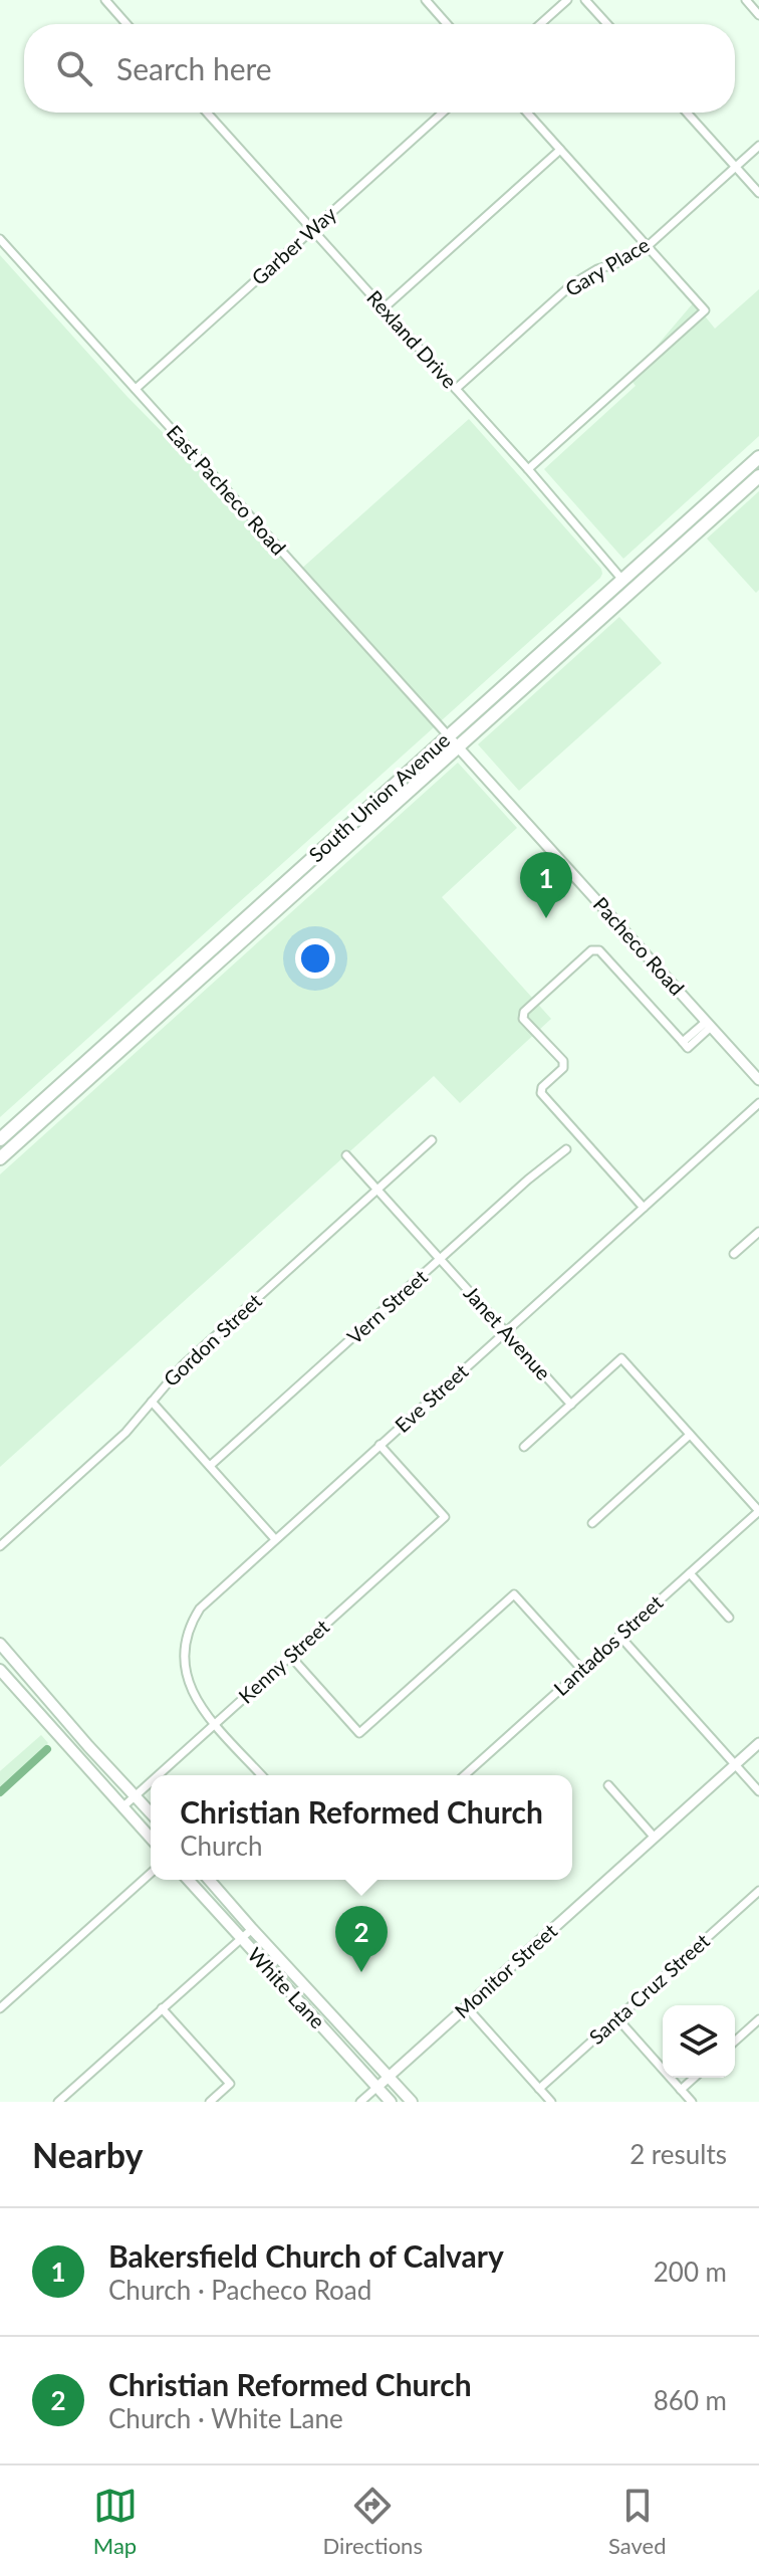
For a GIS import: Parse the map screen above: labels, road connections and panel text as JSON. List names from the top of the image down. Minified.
{"streets":{"main road":["South Union Avenue","White Lane"],"street":["Garber Way","Gary Place","Rexland Drive","East Pacheco Road","Pacheco Road","Vern Street","Janet Avenue","Gordon Street","Eve Street","Lantados Street","Kenny Street","Monitor Street","Santa Cruz Street"]},"crossings":[["Garber Way","Rexland Drive"],["Garber Way","East Pacheco Road"],["Gary Place","Rexland Drive"],["Rexland Drive","South Union Avenue"],["East Pacheco Road","South Union Avenue"],["East Pacheco Road","Pacheco Road"],["South Union Avenue","Pacheco Road"],["Vern Street","Janet Avenue"],["Janet Avenue","Gordon Street"],["Janet Avenue","Eve Street"],["Eve Street","Kenny Street"],["Monitor Street","White Lane"]],"page":{"search":"Search here","pins":["1","2"],"popup":["Christian Reformed Church","Church"],"heading":["Nearby","2 results"],"list":[{"mark":"1","name":"Bakersfield Church of Calvary","note":"Church · Pacheco Road","value":"200 m"},{"mark":"2","name":"Christian Reformed Church","note":"Church · White Lane","value":"860 m"}],"nav":["Map","Directions","Saved"]}}
